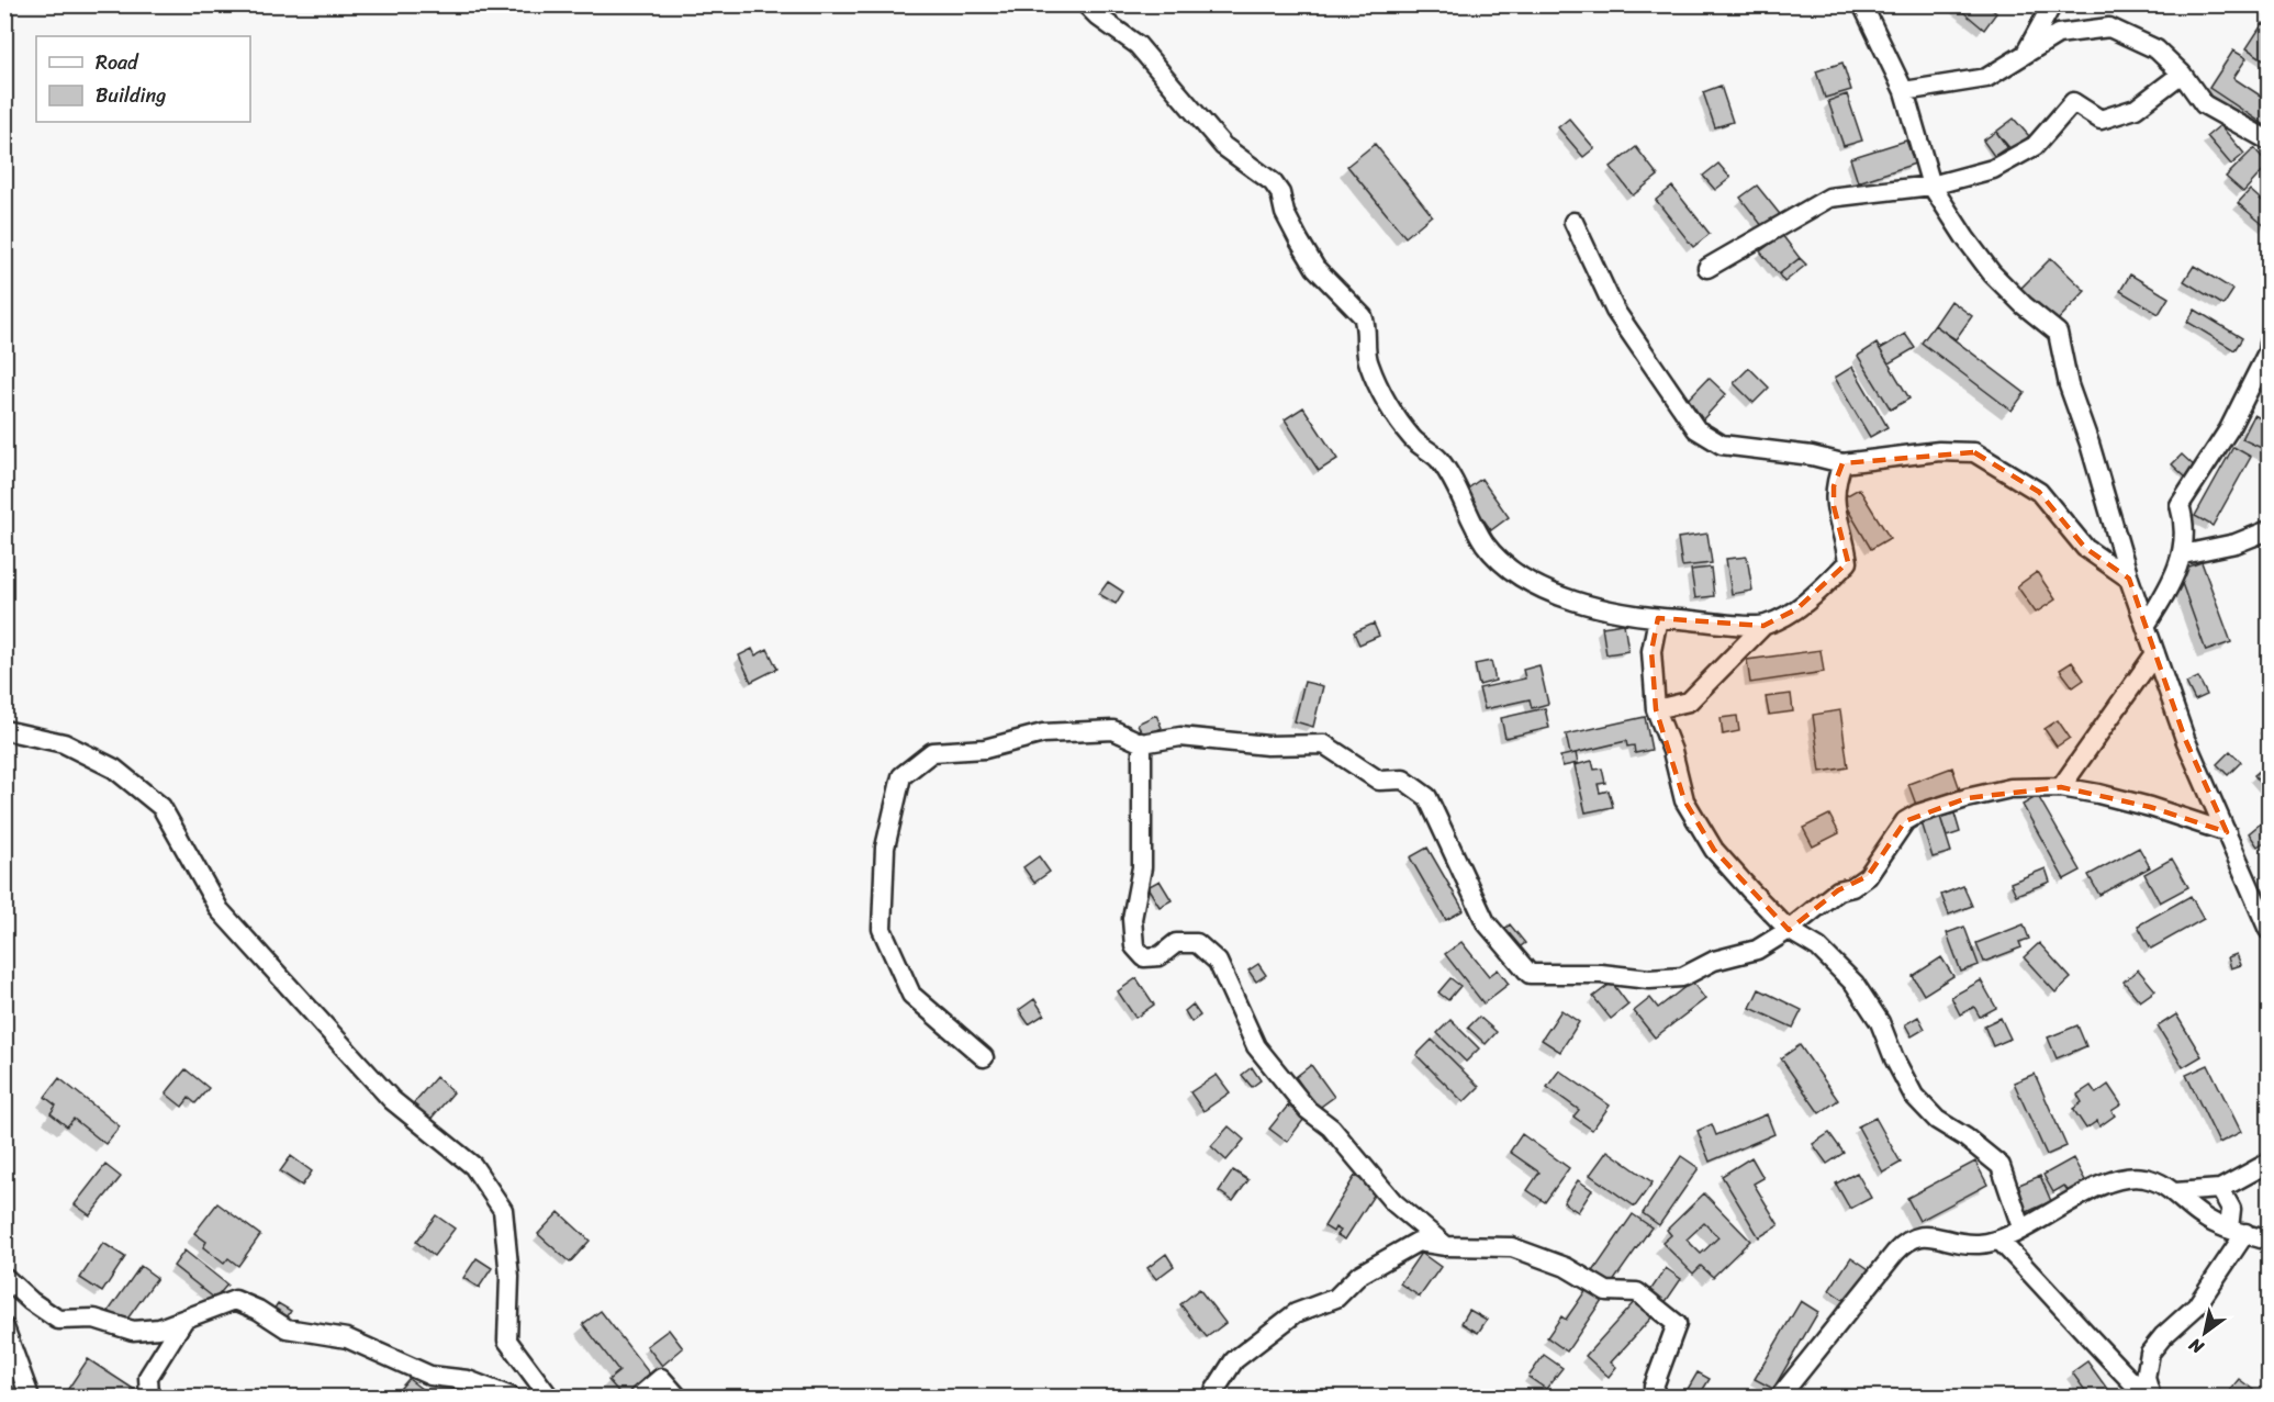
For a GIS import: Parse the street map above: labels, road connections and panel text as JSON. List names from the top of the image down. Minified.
{"legend":["Road","Building"],"north":"bottom left"}
